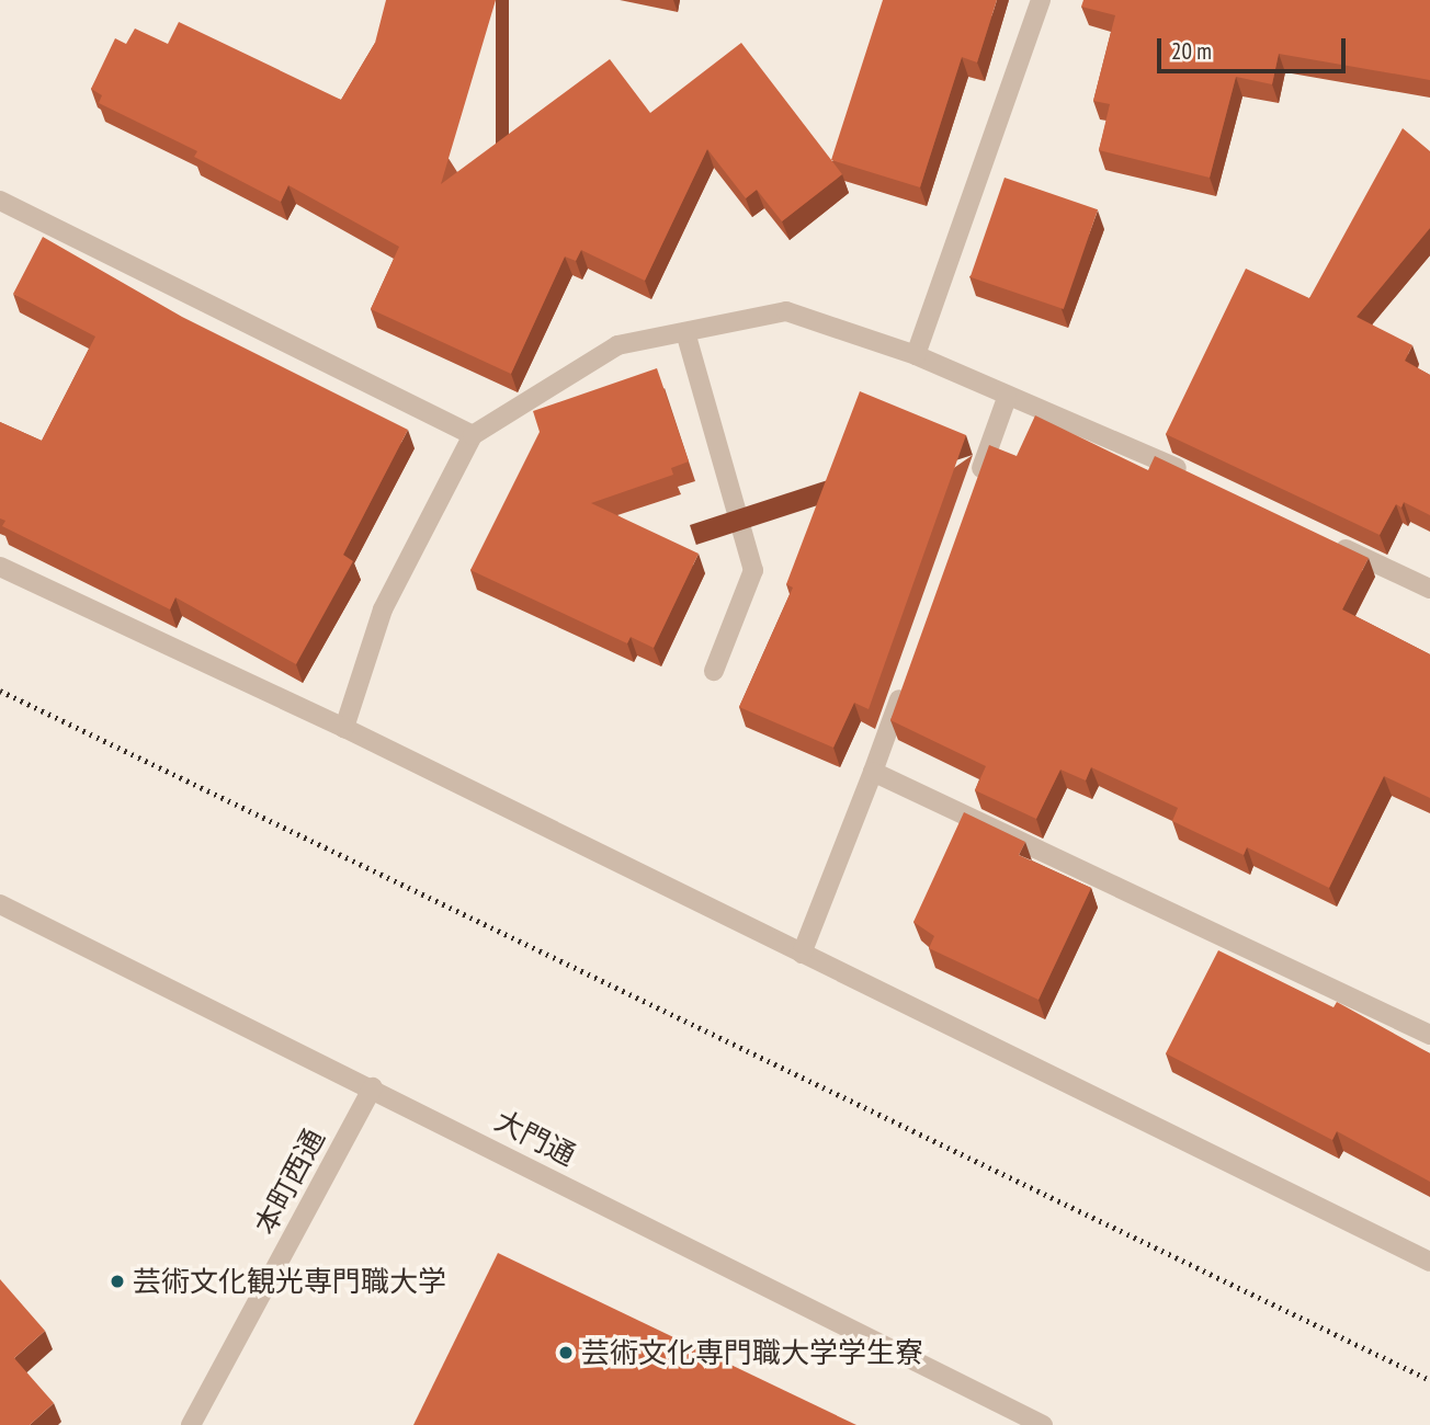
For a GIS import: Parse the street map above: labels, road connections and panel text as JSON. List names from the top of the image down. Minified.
{"streets":{"street":["大門通","本町西通"]},"crossings":[["大門通","本町西通"]],"places":["芸術文化観光専門職大学","芸術文化専門職大学学生寮"],"scale_bar":"20 m"}
